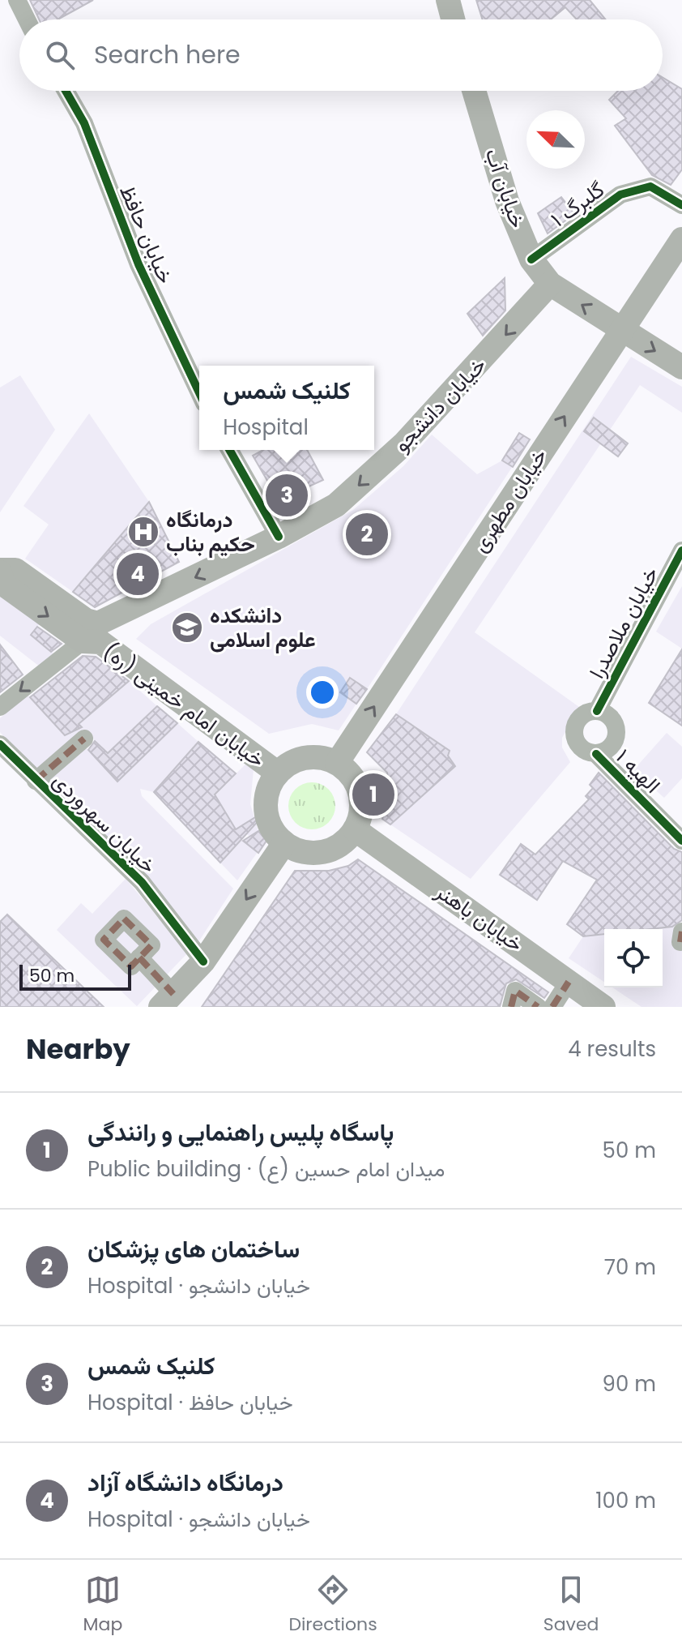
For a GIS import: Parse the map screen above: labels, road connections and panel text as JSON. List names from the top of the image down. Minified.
{"streets":{"main road":["خیابان آب","خیابان دانشجو","خیابان مطهری","خیابان امام خمینی (ره)","خیابان باهنر"],"street":["گلبرگ ۱","خیابان حافظ","خیابان ملاصدرا","الهیه ۱","خیابان سهروردی"]},"crossings":[["خیابان آب","گلبرگ ۱"],["خیابان آب","خیابان دانشجو"],["خیابان آب","خیابان مطهری"],["خیابان دانشجو","خیابان امام خمینی (ره)"],["خیابان مطهری","خیابان امام خمینی (ره)"],["خیابان مطهری","خیابان باهنر"],["خیابان ملاصدرا","الهیه ۱"],["خیابان امام خمینی (ره)","خیابان باهنر"]],"one_way":["خیابان دانشجو","خیابان مطهری"],"places":{"hospital":["درمانگاه حکیم بناب"],"school or university":["دانشکده علوم اسلامی"]},"scale_bar":"50 m","north":"top left","page":{"search":"Search here","popup":["کلنیک شمس","Hospital"],"pins":["3","2","4","1"],"scale":"50 m","heading":["Nearby","4 results"],"list":[{"mark":"1","name":"پاسگاه پلیس راهنمایی و رانندگی","note":"Public building · میدان امام حسین (ع)","value":"50 m"},{"mark":"2","name":"ساختمان های پزشکان","note":"Hospital · خیابان دانشجو","value":"70 m"},{"mark":"3","name":"کلنیک شمس","note":"Hospital · خیابان حافظ","value":"90 m"},{"mark":"4","name":"درمانگاه دانشگاه آزاد","note":"Hospital · خیابان دانشجو","value":"100 m"}],"nav":["Map","Directions","Saved"]}}
